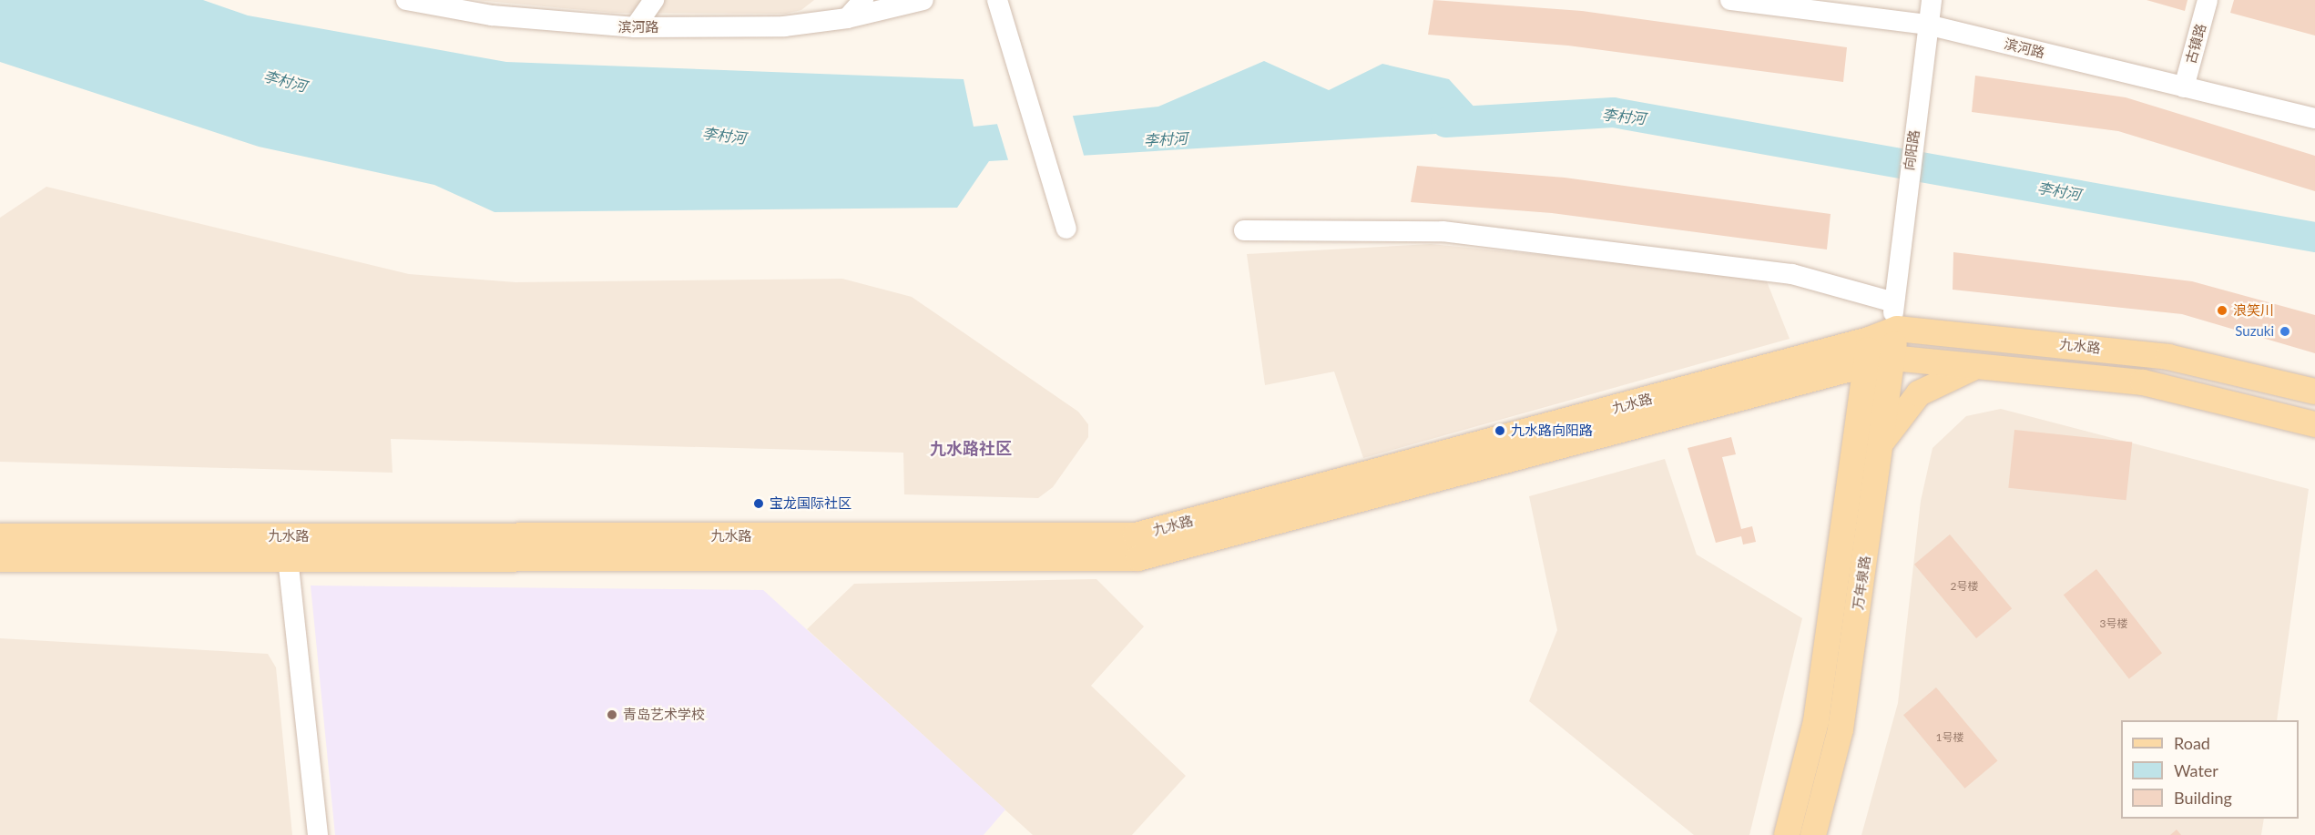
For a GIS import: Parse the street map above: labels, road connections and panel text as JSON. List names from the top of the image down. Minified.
{"streets":{"main road":["九水路","万年泉路"],"street":["滨河路","古镇路","向阳路"]},"crossings":[["滨河路","古镇路"],["滨河路","向阳路"],["向阳路","九水路"],["向阳路","万年泉路"],["九水路","万年泉路"]],"districts":["九水路社区"],"water":["李村河"],"places":["浪笑川","Suzuki","九水路向阳路","宝龙国际社区","青岛艺术学校"],"house_numbers":["2号楼","3号楼","1号楼"],"legend":["Road","Water","Building"]}
